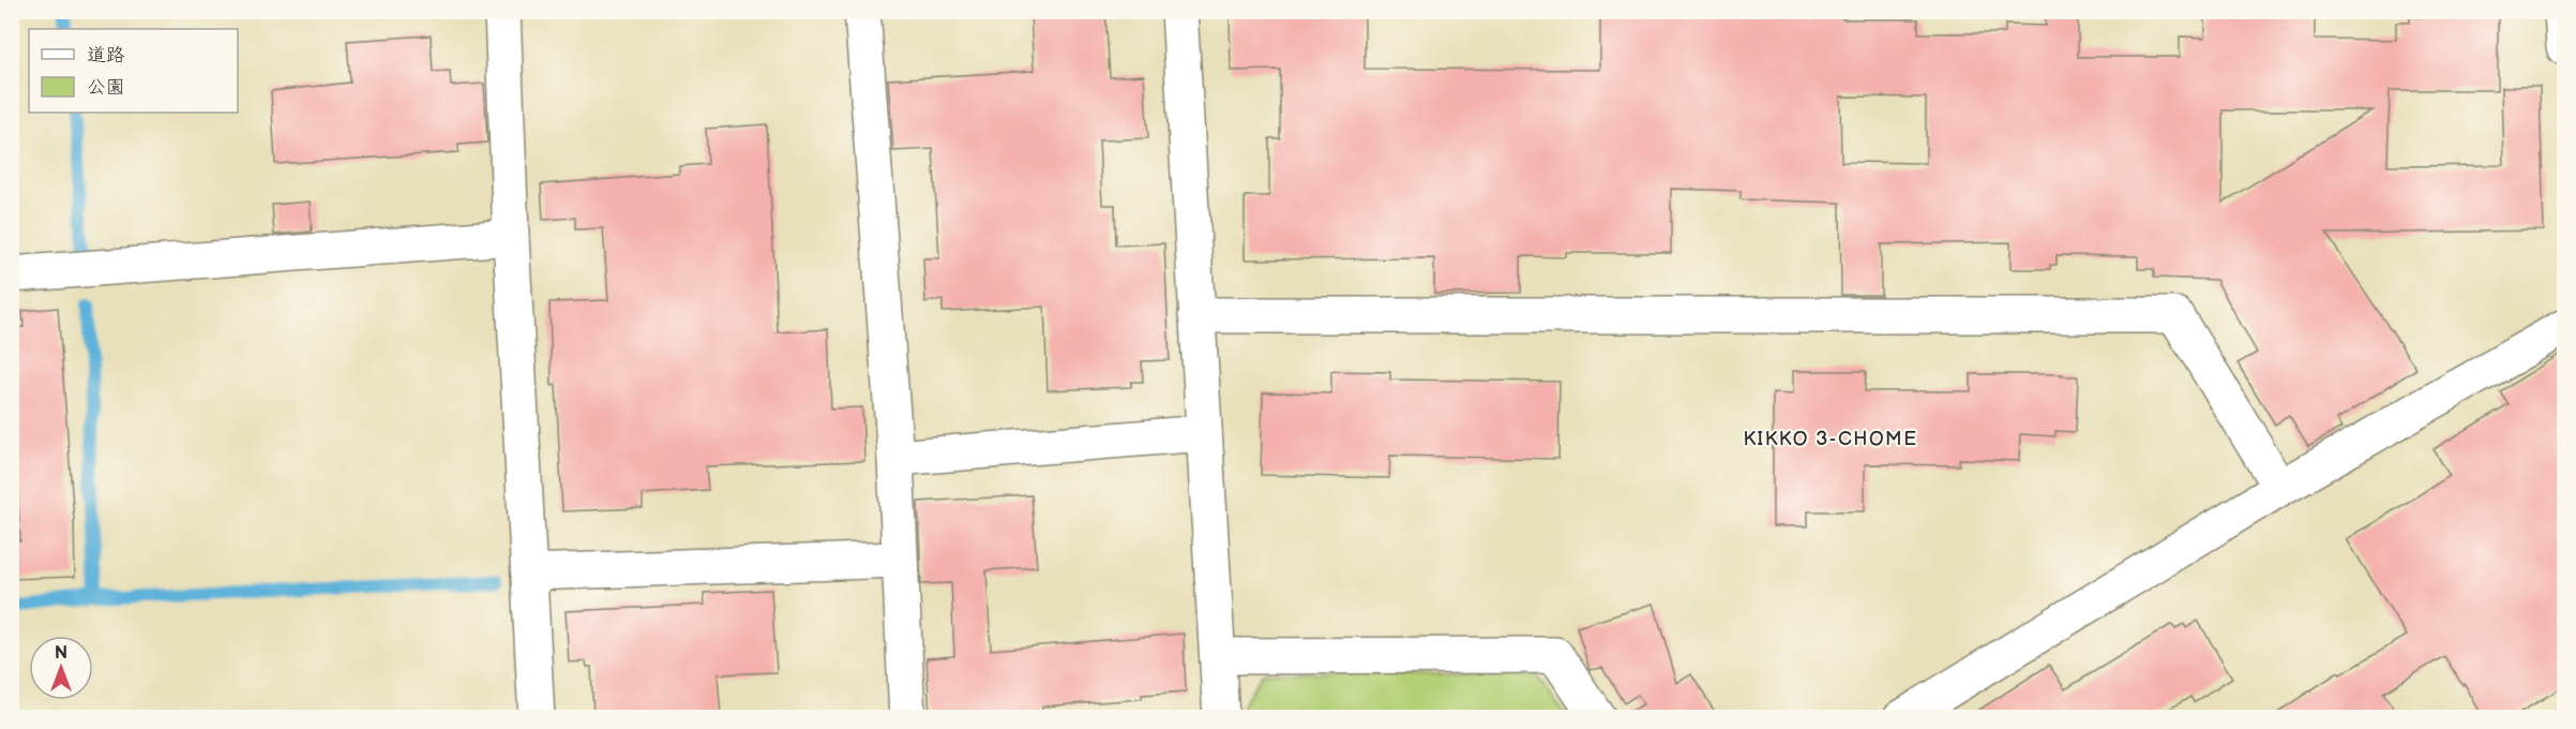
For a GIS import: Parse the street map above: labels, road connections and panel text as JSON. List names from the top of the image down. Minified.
{"districts":["KIKKO 3-CHOME"],"legend":["道路","公園"],"north":"top"}
